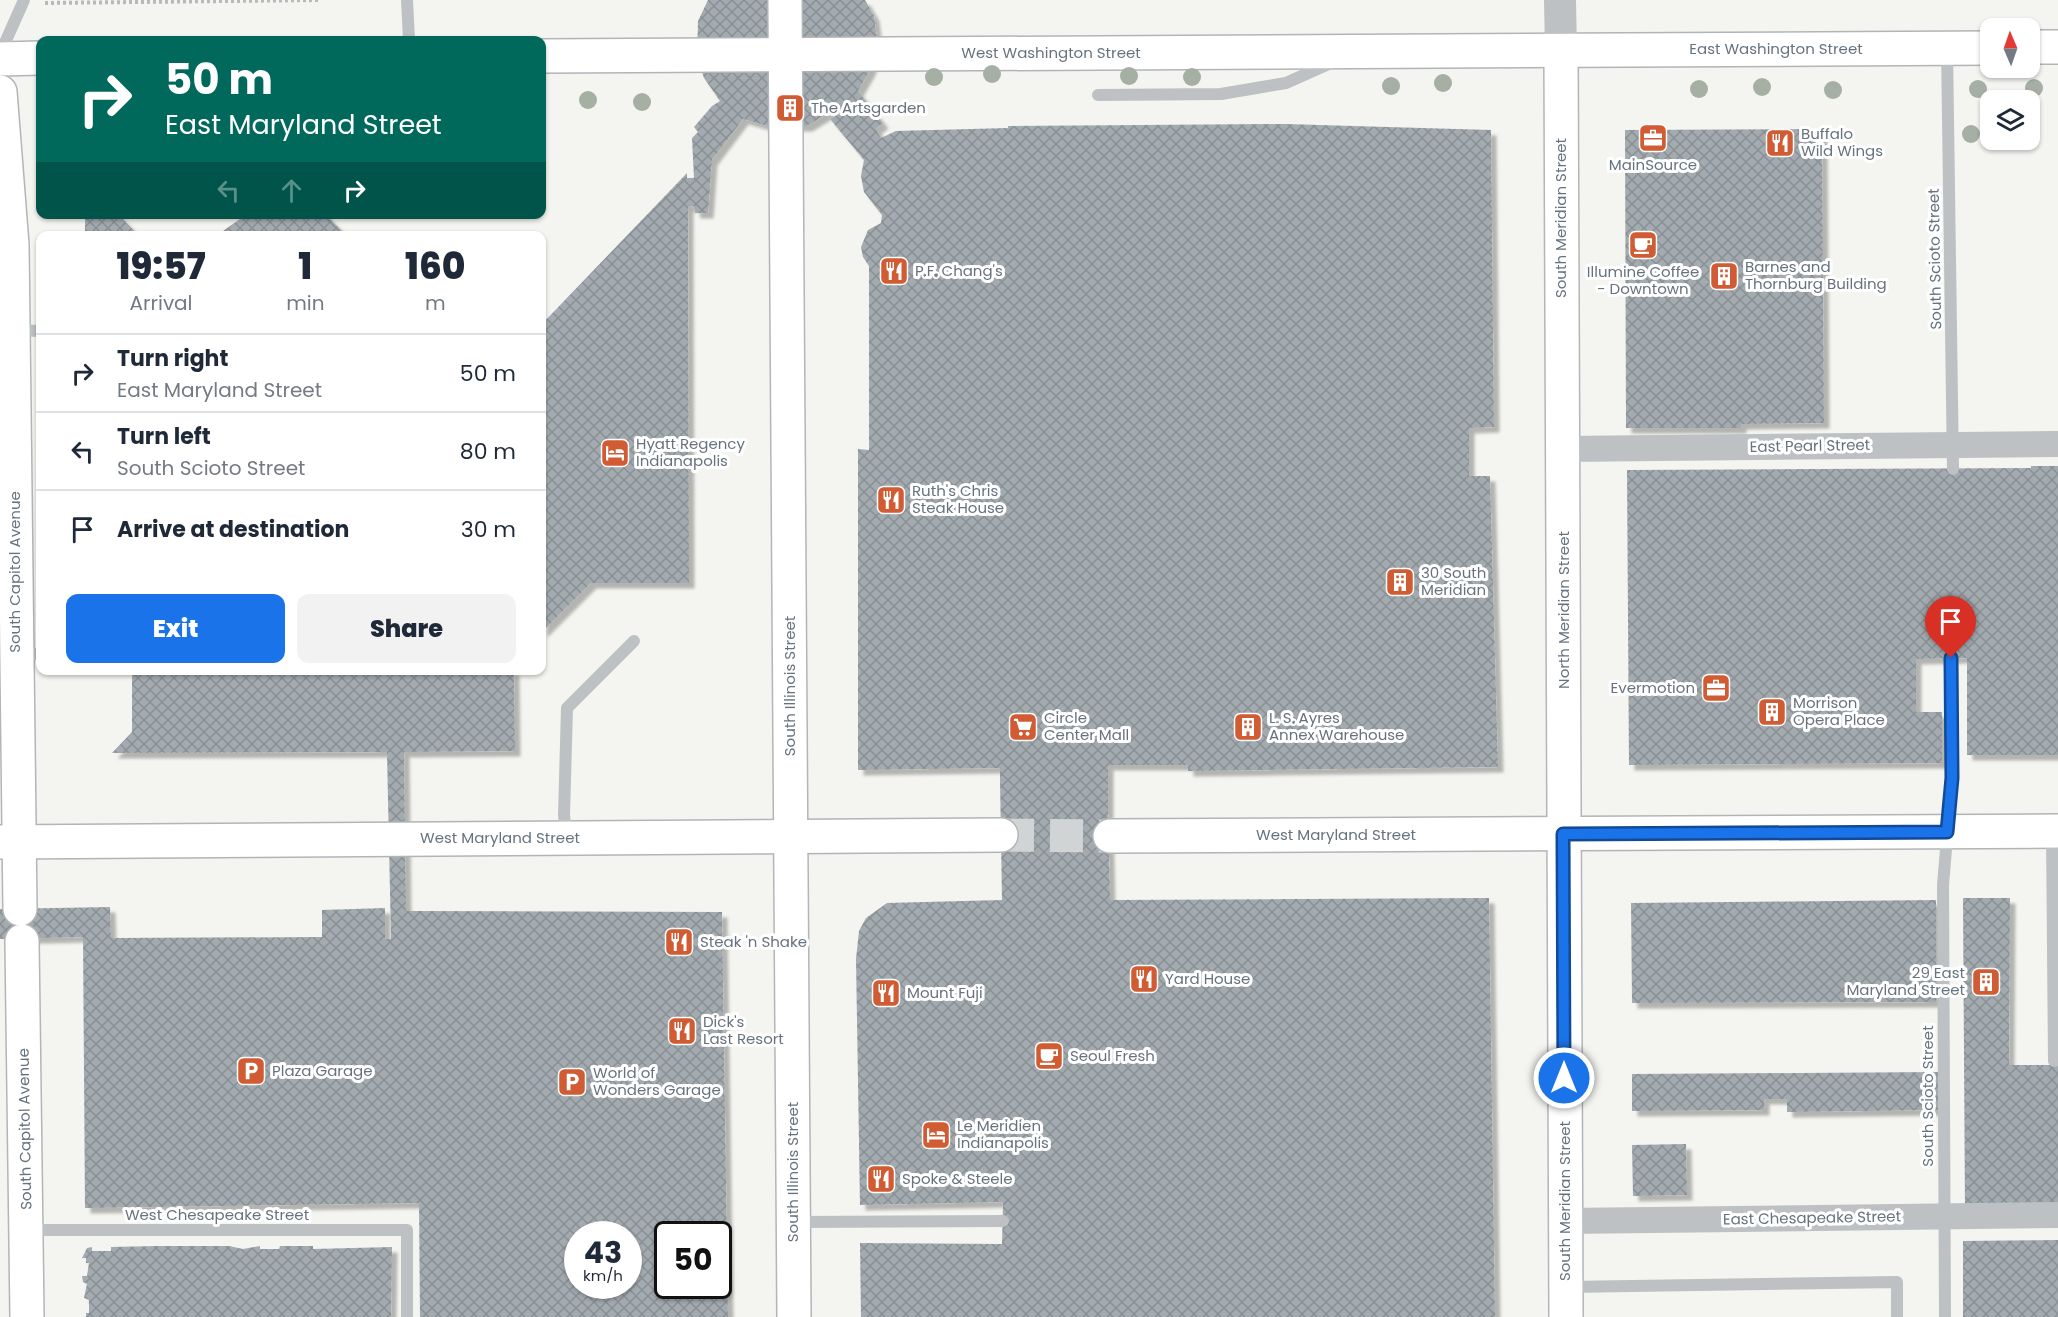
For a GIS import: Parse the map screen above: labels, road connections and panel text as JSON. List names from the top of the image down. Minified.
{"streets":{"main road":["East Washington Street","West Washington Street","South Meridian Street","South Capitol Avenue","North Meridian Street","South Illinois Street","West Maryland Street"],"street":["East Pearl Street","East Chesapeake Street"],"lane":["South Scioto Street","West Chesapeake Street"]},"crossings":[["East Washington Street","West Washington Street"],["East Washington Street","South Meridian Street"],["East Washington Street","South Scioto Street"],["West Washington Street","South Meridian Street"],["West Washington Street","South Illinois Street"],["South Meridian Street","North Meridian Street"],["South Meridian Street","West Maryland Street"],["South Meridian Street","East Chesapeake Street"],["South Scioto Street","East Pearl Street"],["South Scioto Street","West Maryland Street"],["South Scioto Street","East Chesapeake Street"],["East Pearl Street","North Meridian Street"],["South Capitol Avenue","West Maryland Street"],["South Capitol Avenue","West Chesapeake Street"],["North Meridian Street","West Maryland Street"],["South Illinois Street","West Maryland Street"]],"places":{"building":["The Artsgarden","Barnes and Thornburg Building","30 South Meridian","Morrison Opera Place","L. S. Ayres Annex Warehouse","29 East Maryland Street"],"office":["MainSource","Evermotion"],"restaurant":["Buffalo Wild Wings","P.F. Chang's","Ruth's Chris Steak House","Steak 'n Shake","Yard House","Mount Fuji","Dick's Last Resort","Spoke & Steele"],"cafe":["Illumine Coffee - Downtown","Seoul Fresh"],"hotel":["Hyatt Regency Indianapolis","Le Meridien Indianapolis"],"supermarket":["Circle Center Mall"],"parking":["Plaza Garage","World of Wonders Garage"]},"north":"top","page":{"turn":["50 m","East Maryland Street"],"eta":["19:57","Arrival","1","min","160","m"],"list":[{"name":"Turn right","note":"East Maryland Street","value":"50 m"},{"name":"Turn left","note":"South Scioto Street","value":"80 m"},{"name":"Arrive at destination","value":"30 m"}],"buttons":["Exit","Share"],"speed":"43 km/h","limit":"50"}}
